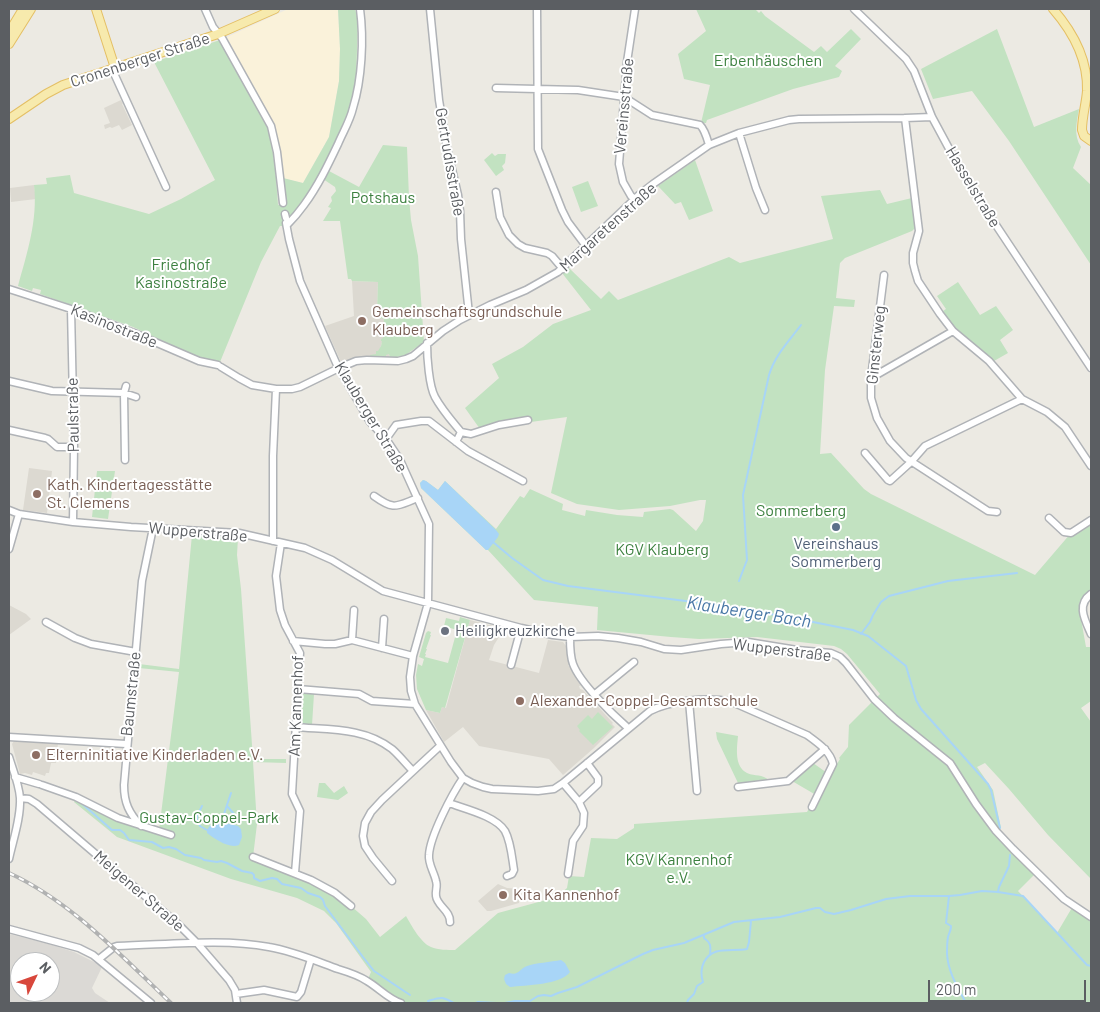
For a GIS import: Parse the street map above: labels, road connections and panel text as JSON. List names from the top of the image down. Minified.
{"streets":{"main road":["Cronenberger Straße"],"street":["Vereinsstraße","Gertrudisstraße","Hasselstraße","Margaretenstraße","Kasinostraße","Ginsterweg","Paulstraße","Klauberger Straße","Wupperstraße","Baumstraße","Am Kannenhof","Meigener Straße"]},"crossings":[["Vereinsstraße","Margaretenstraße"],["Gertrudisstraße","Margaretenstraße"],["Hasselstraße","Margaretenstraße"],["Margaretenstraße","Kasinostraße"],["Margaretenstraße","Klauberger Straße"],["Kasinostraße","Paulstraße"],["Kasinostraße","Klauberger Straße"],["Paulstraße","Wupperstraße"],["Klauberger Straße","Wupperstraße"],["Wupperstraße","Baumstraße"],["Wupperstraße","Am Kannenhof"]],"water":["Klauberger Bach"],"parks":["Erbenhäuschen","Potshaus","Friedhof Kasinostraße","Sommerberg","KGV Klauberg","Gustav-Coppel-Park","KGV Kannenhof e.V."],"places":["Gemeinschaftsgrundschule Klauberg","Kath. Kindertagesstätte St. Clemens","Vereinshaus Sommerberg","Heiligkreuzkirche","Alexander-Coppel-Gesamtschule","Elterninitiative Kinderladen e.V.","Kita Kannenhof"],"scale_bar":"200 m","north":"top right"}
